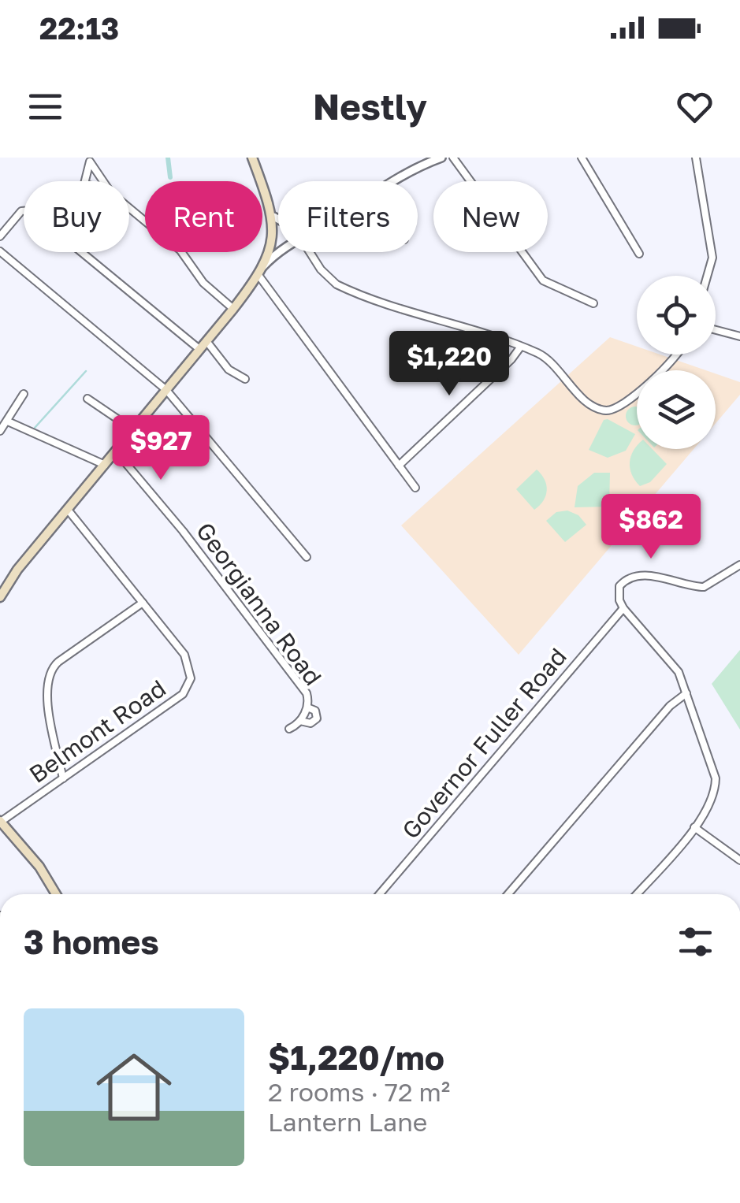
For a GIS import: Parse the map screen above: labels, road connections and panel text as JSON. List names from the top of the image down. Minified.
{"streets":{"street":["Georgianna Road","Belmont Road","Governor Fuller Road"]},"page":{"status":"22:13","header":"Nestly","chip":["Buy","Rent","Filters","New"],"price":["$1,220","$927","$862"],"heading":"3 homes","list":[{"name":"$1,220/mo","note":"2 rooms · 72 m² · Lantern Lane"}]}}
